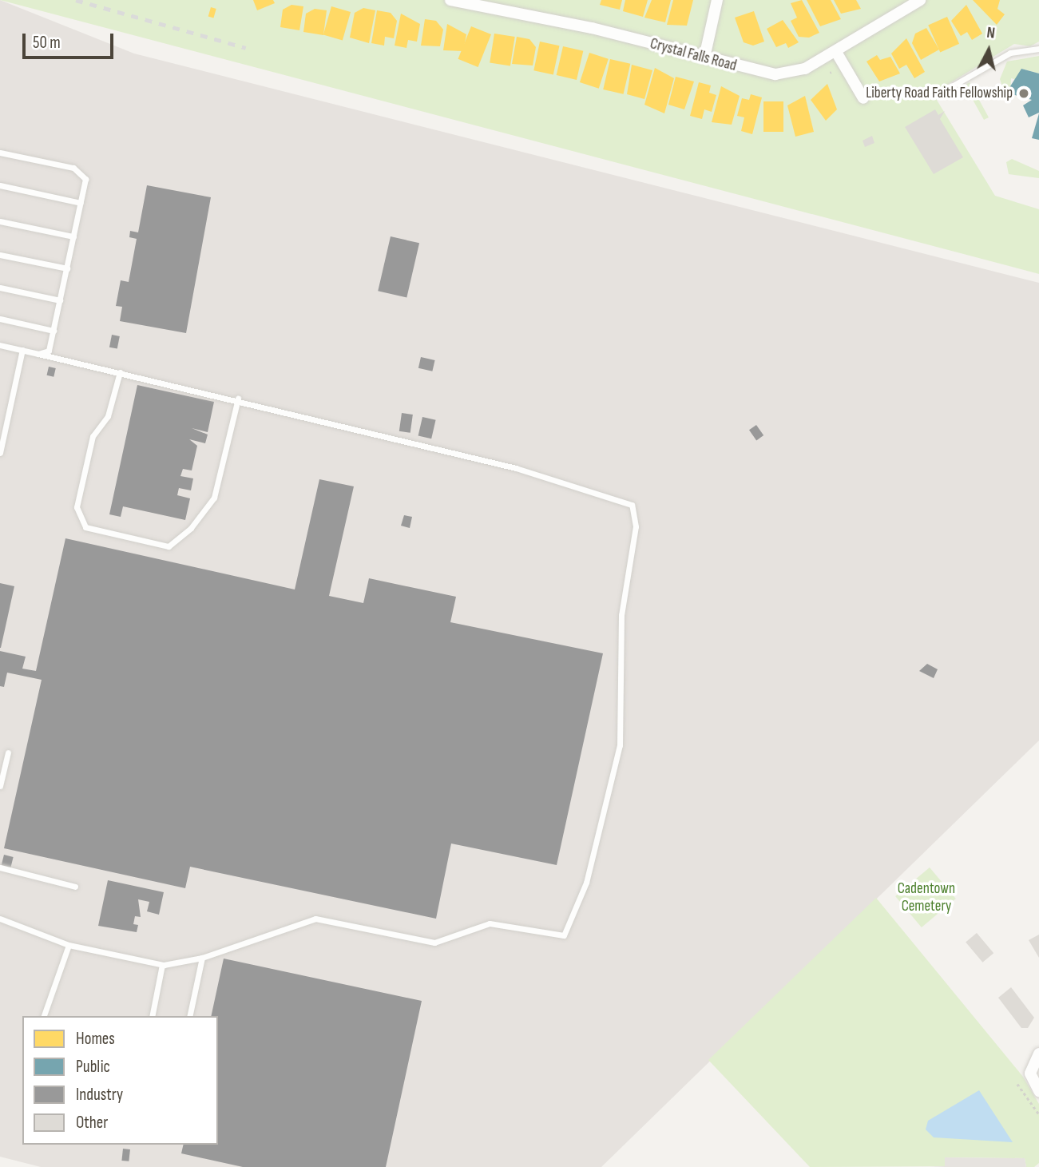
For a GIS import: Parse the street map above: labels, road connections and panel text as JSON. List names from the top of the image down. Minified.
{"streets":{"street":["Crystal Falls Road"]},"parks":["Cadentown Cemetery"],"places":["Liberty Road Faith Fellowship"],"legend":["Homes","Public","Industry","Other"],"scale_bar":"50 m","north":"top"}
